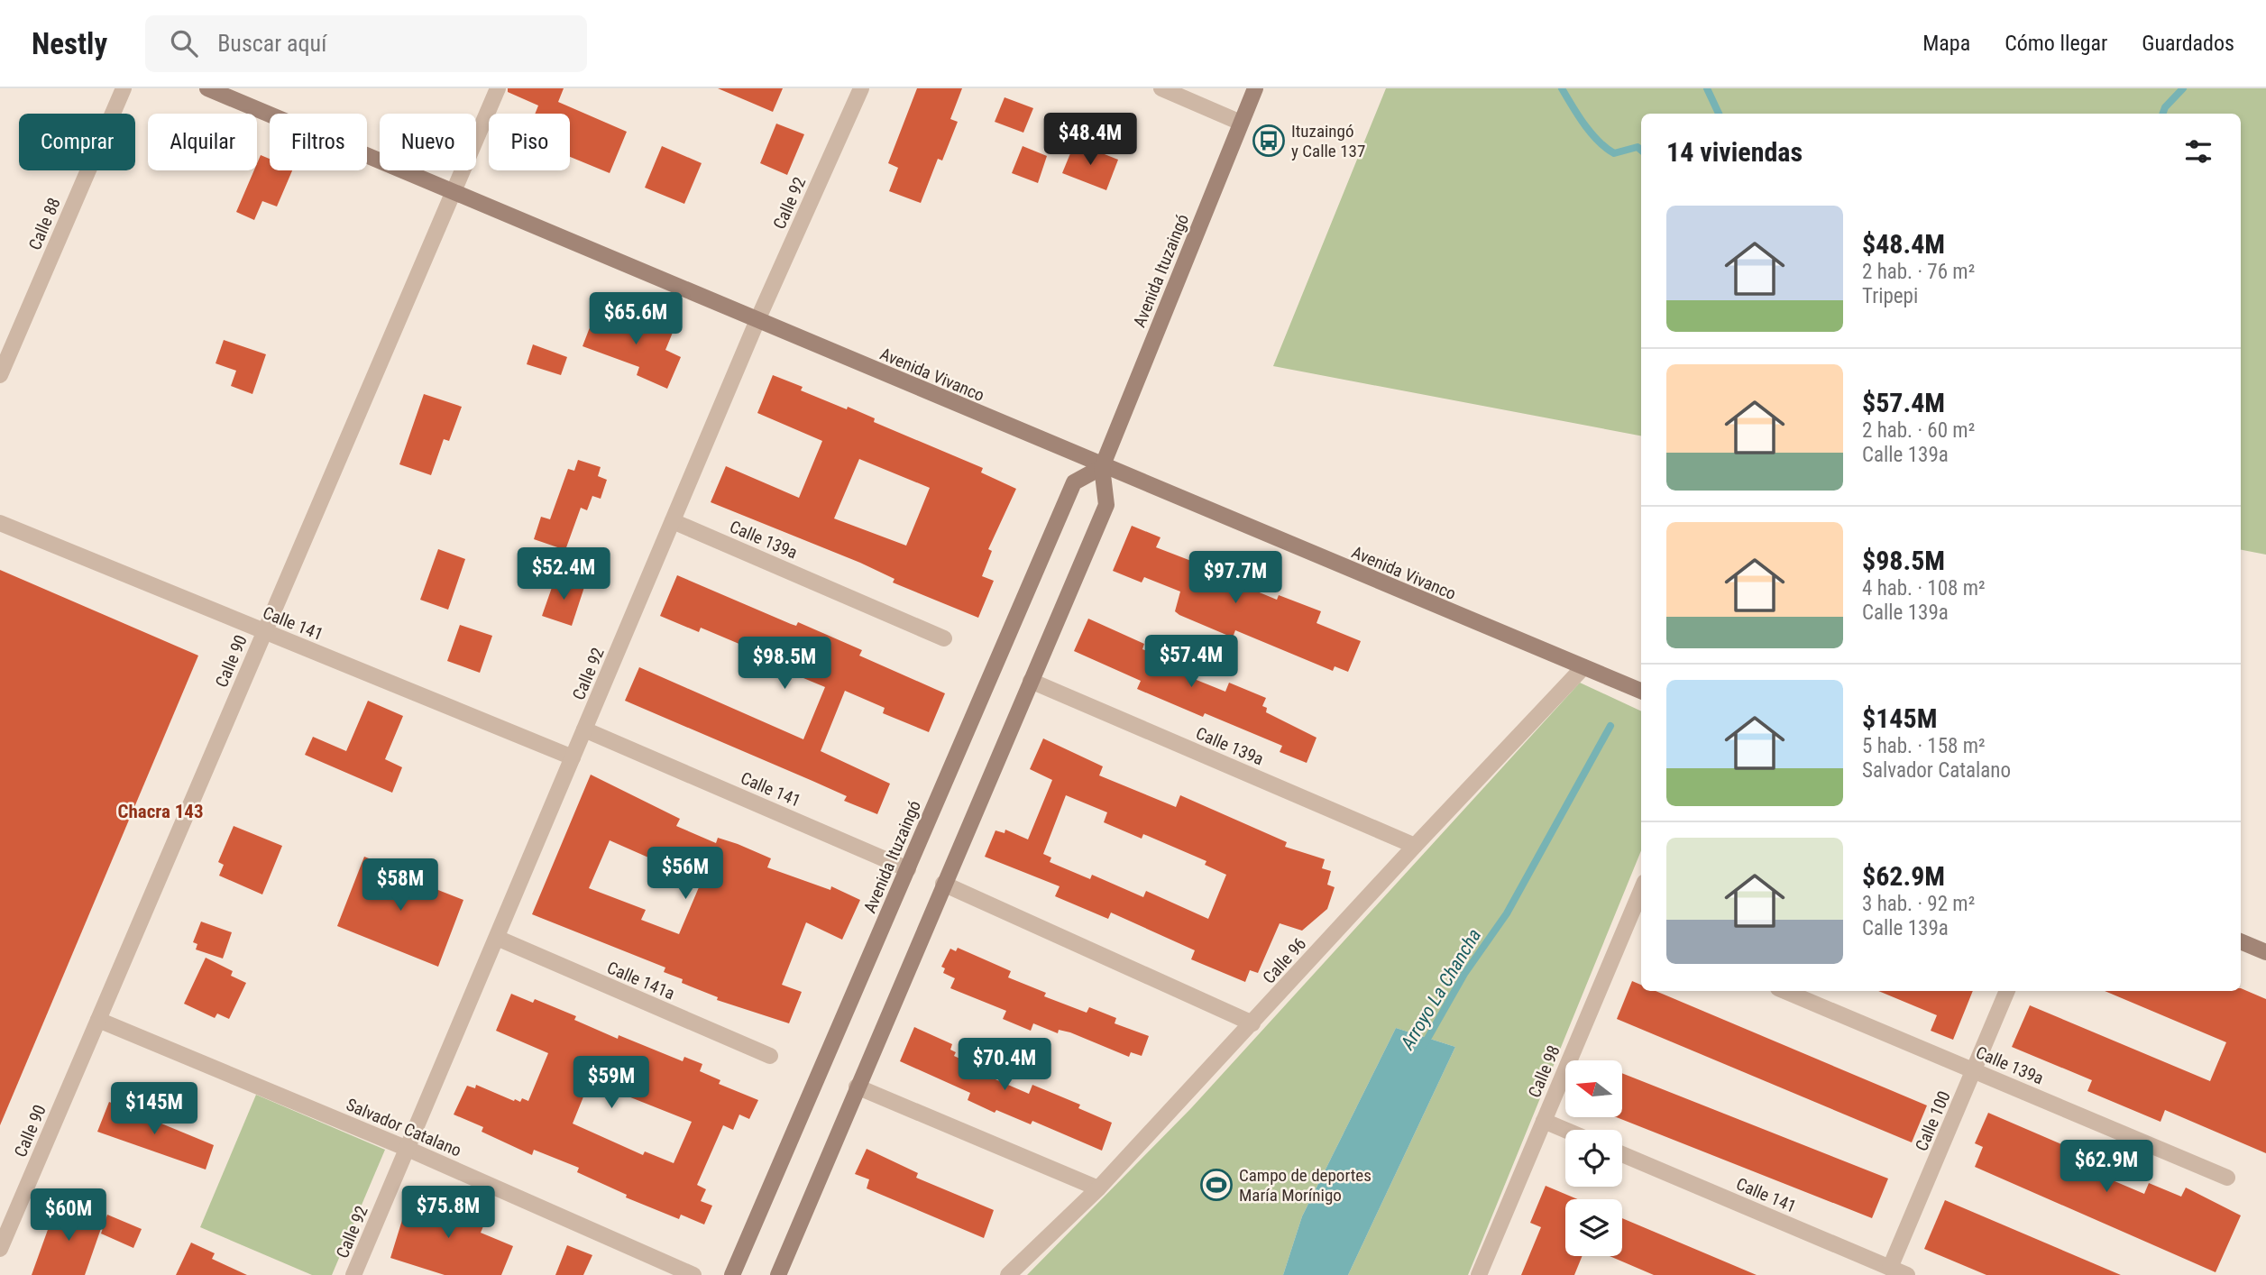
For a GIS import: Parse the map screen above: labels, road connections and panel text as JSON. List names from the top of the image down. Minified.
{"streets":{"main road":["Avenida Ituzaingó","Avenida Vivanco"],"street":["Calle 92","Calle 88","Calle 139a","Calle 141","Calle 90","Calle 96","Calle 141a","Calle 98","Calle 100","Salvador Catalano"]},"crossings":[["Calle 92","Avenida Vivanco"],["Calle 92","Calle 139a"],["Calle 92","Calle 141"],["Calle 92","Calle 141a"],["Calle 92","Salvador Catalano"],["Avenida Ituzaingó","Avenida Vivanco"],["Avenida Ituzaingó","Calle 139a"],["Avenida Ituzaingó","Calle 141"],["Avenida Vivanco","Calle 90"],["Avenida Vivanco","Calle 96"],["Calle 139a","Calle 96"],["Calle 139a","Calle 100"],["Calle 141","Calle 90"],["Calle 141","Calle 100"],["Calle 90","Salvador Catalano"]],"districts":["Chacra 143"],"water":["Arroyo La Chancha"],"places":{"bus stop":["Ituzaingó y Calle 137"],"sports":["Campo de deportes María Morínigo"]},"north":"left","page":{"header":"Nestly","search":"Buscar aquí","nav":["Mapa","Cómo llegar","Guardados"],"price":["$48.4M","$65.6M","$52.4M","$97.7M","$57.4M","$98.5M","$56M","$58M","$70.4M","$59M","$145M","$62.9M","$75.8M","$60M"],"chip":["Comprar","Alquilar","Filtros","Nuevo","Piso"],"heading":"14 viviendas","list":[{"name":"$48.4M","note":"2 hab. · 76 m² · Tripepi"},{"name":"$57.4M","note":"2 hab. · 60 m² · Calle 139a"},{"name":"$98.5M","note":"4 hab. · 108 m² · Calle 139a"},{"name":"$145M","note":"5 hab. · 158 m² · Salvador Catalano"},{"name":"$62.9M","note":"3 hab. · 92 m² · Calle 139a"}]}}
